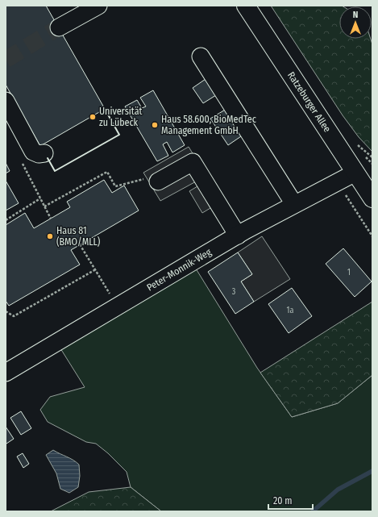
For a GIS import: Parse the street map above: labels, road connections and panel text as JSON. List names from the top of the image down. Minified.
{"streets":{"main road":["Ratzeburger Allee"],"street":["Peter-Monnik-Weg"]},"crossings":[["Ratzeburger Allee","Peter-Monnik-Weg"]],"places":["Universität zu Lübeck","Haus 58.600, BioMedTec Management GmbH","Haus 81 (BMO/MLL)"],"house_numbers":["1","3","1a"],"scale_bar":"20 m","north":"top"}
